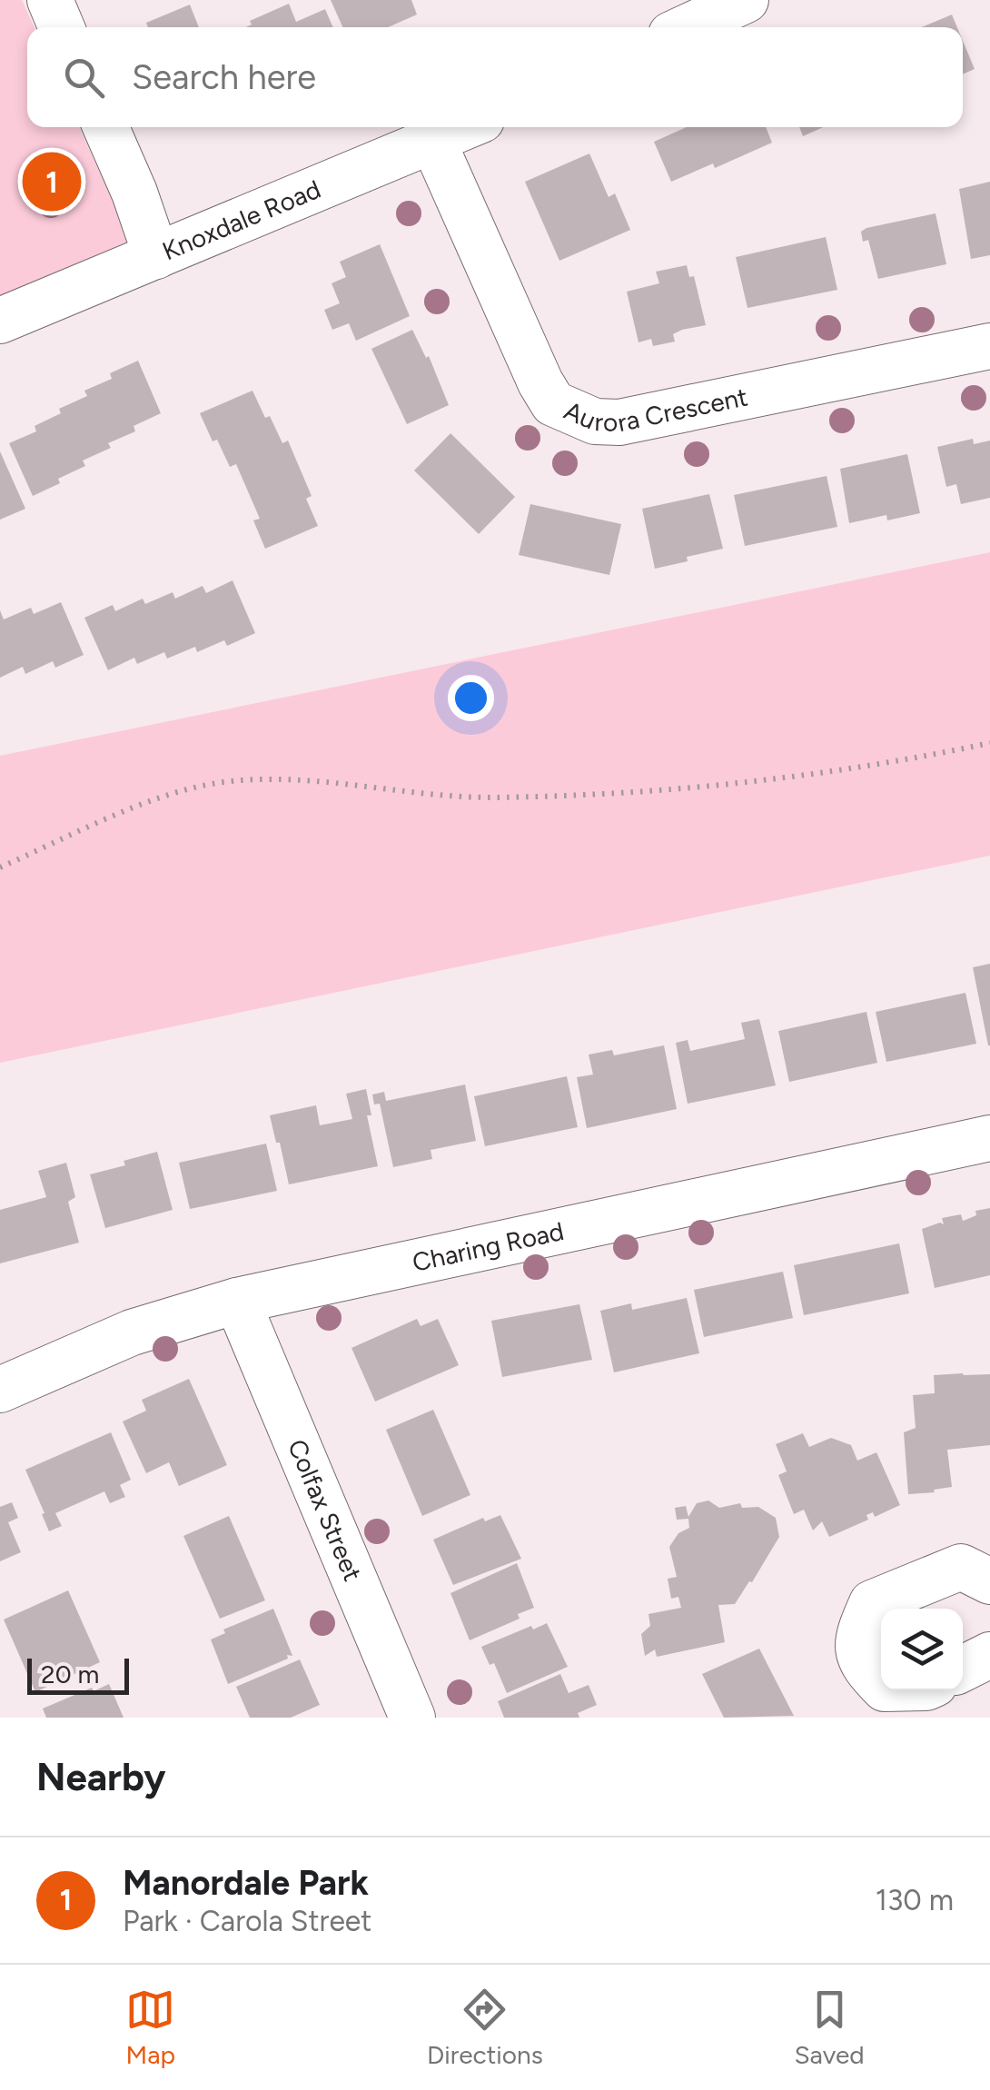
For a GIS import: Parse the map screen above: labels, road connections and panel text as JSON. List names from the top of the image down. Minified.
{"streets":{"street":["Knoxdale Road","Aurora Crescent","Charing Road","Colfax Street"]},"crossings":[["Knoxdale Road","Aurora Crescent"],["Charing Road","Colfax Street"]],"scale_bar":"20 m","page":{"search":"Search here","pins":"1","scale":"20 m","heading":"Nearby","list":[{"mark":"1","name":"Manordale Park","note":"Park · Carola Street","value":"130 m"}],"nav":["Map","Directions","Saved"]}}
